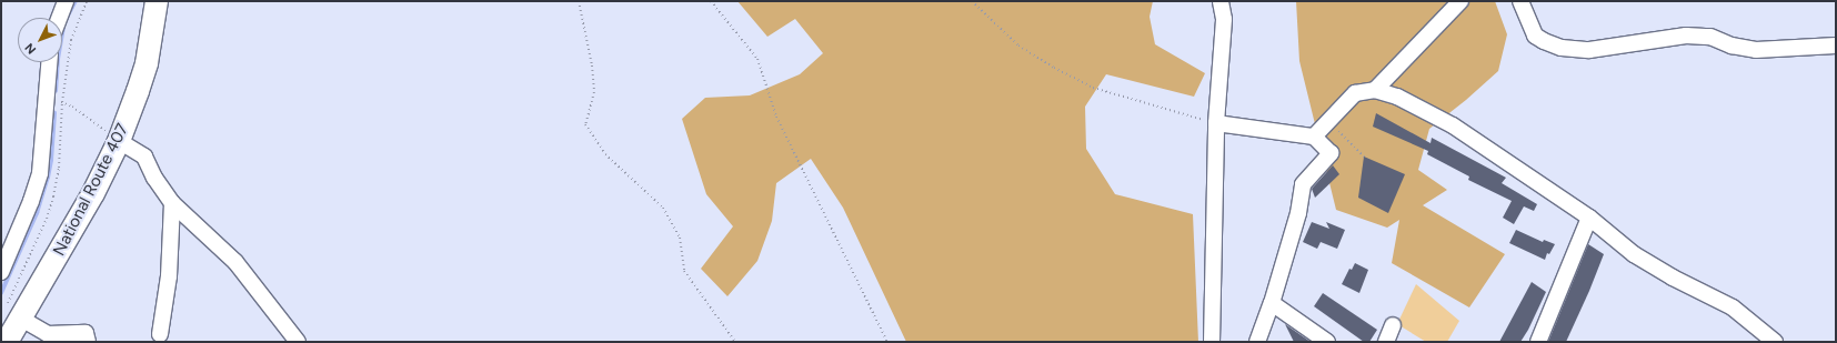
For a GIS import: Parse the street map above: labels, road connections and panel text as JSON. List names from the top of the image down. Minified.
{"streets":{"highway":["National Route 407"]},"north":"bottom left"}
